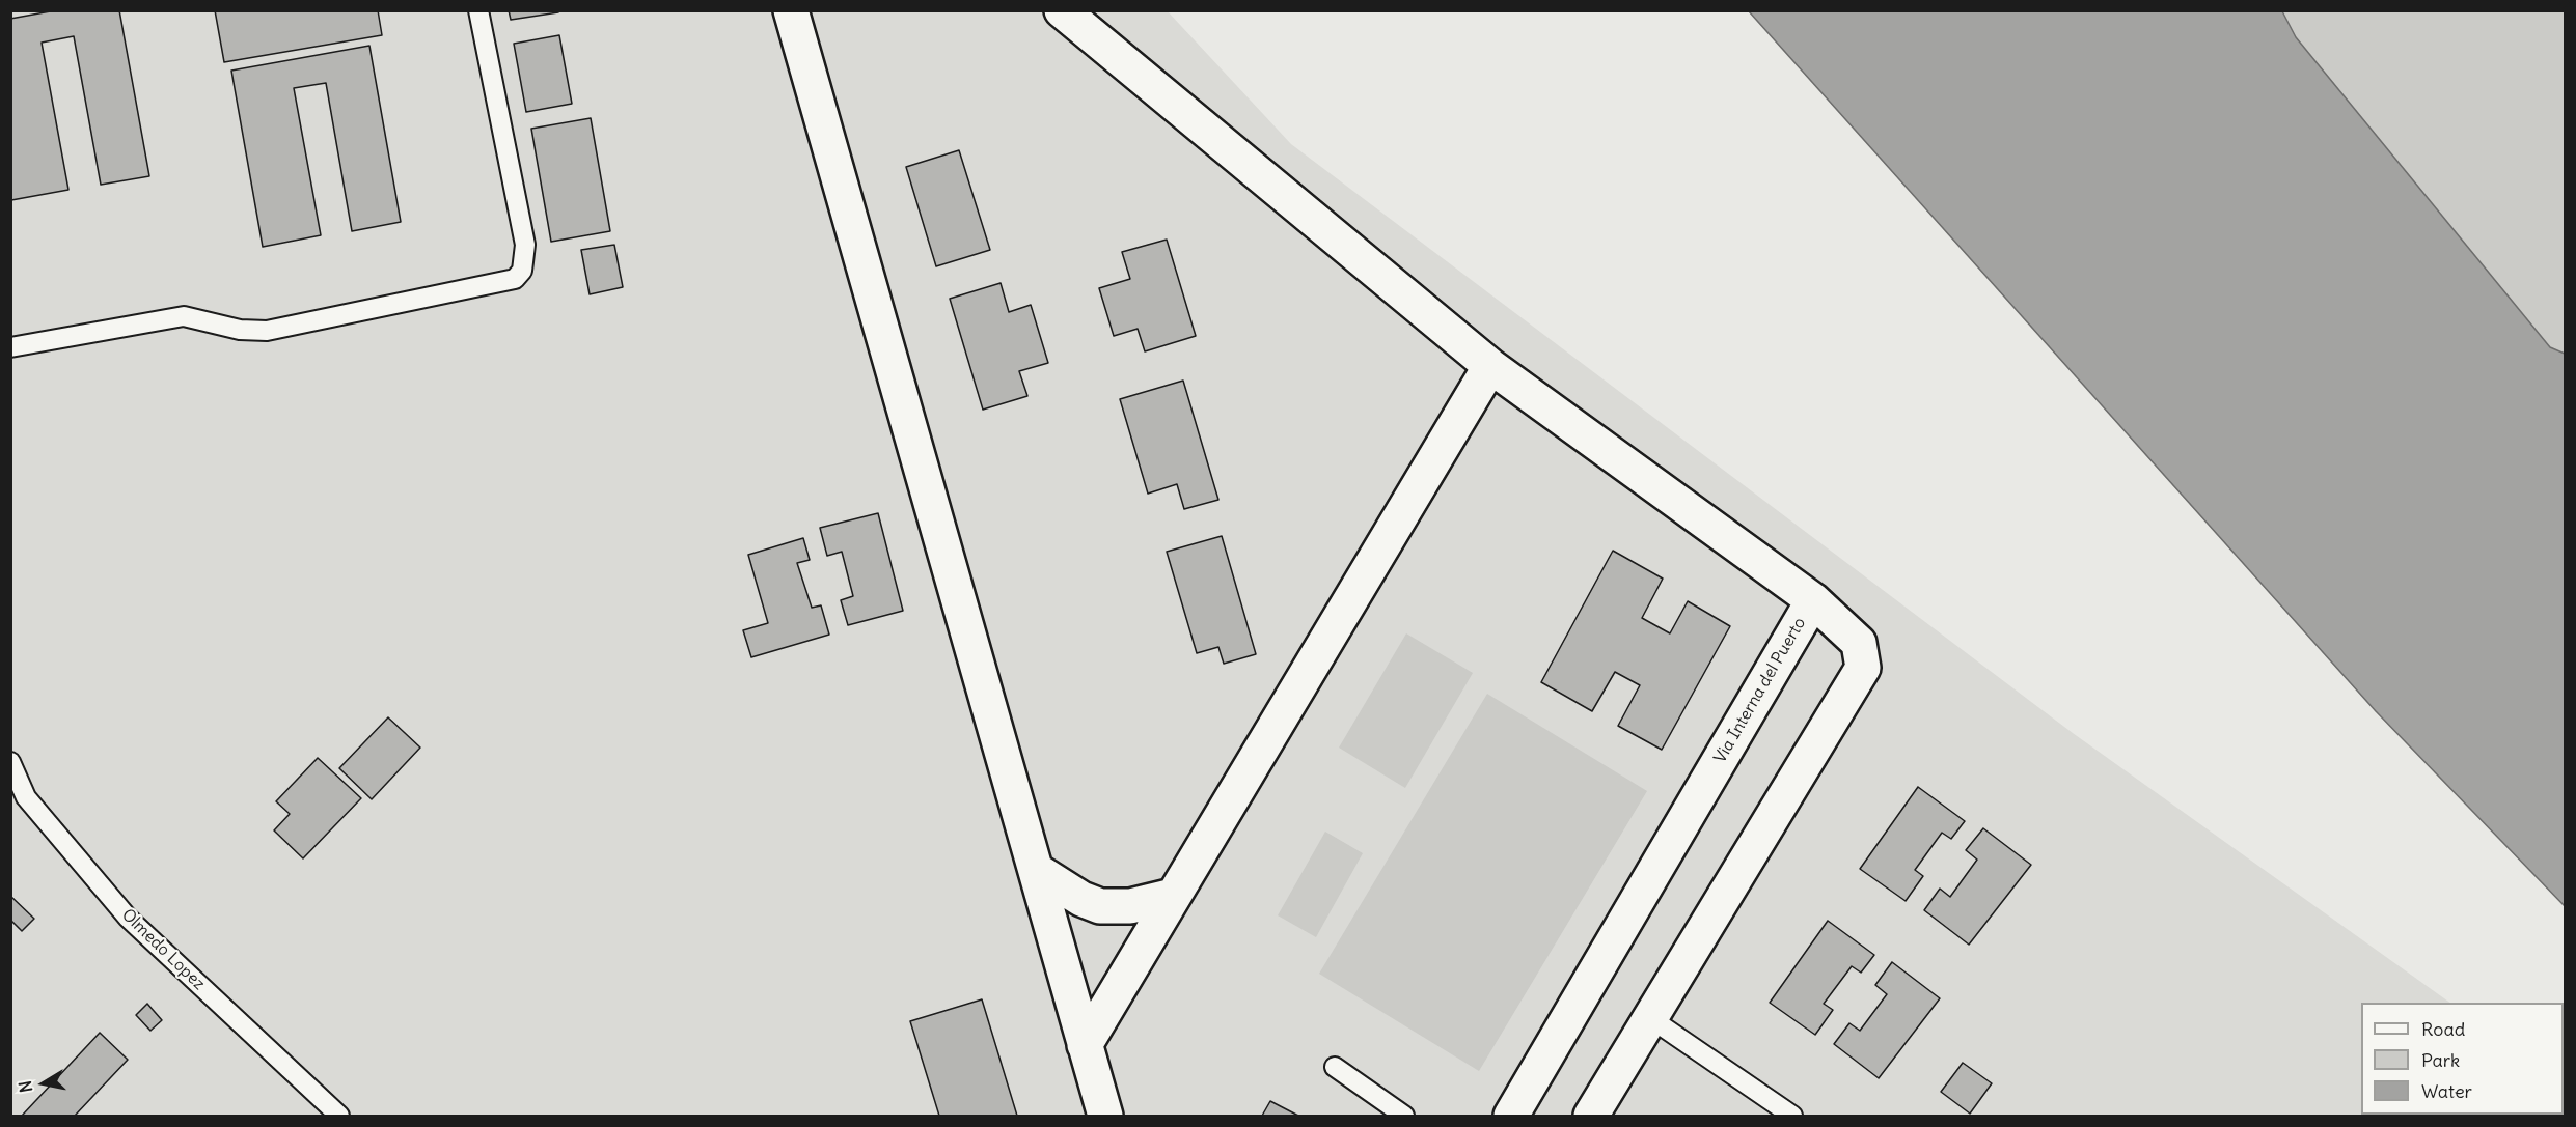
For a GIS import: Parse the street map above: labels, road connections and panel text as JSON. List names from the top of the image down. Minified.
{"streets":{"street":["Via Interna del Puerto"],"lane":["Olmedo Lopez"]},"legend":["Road","Park","Water"],"north":"left"}
